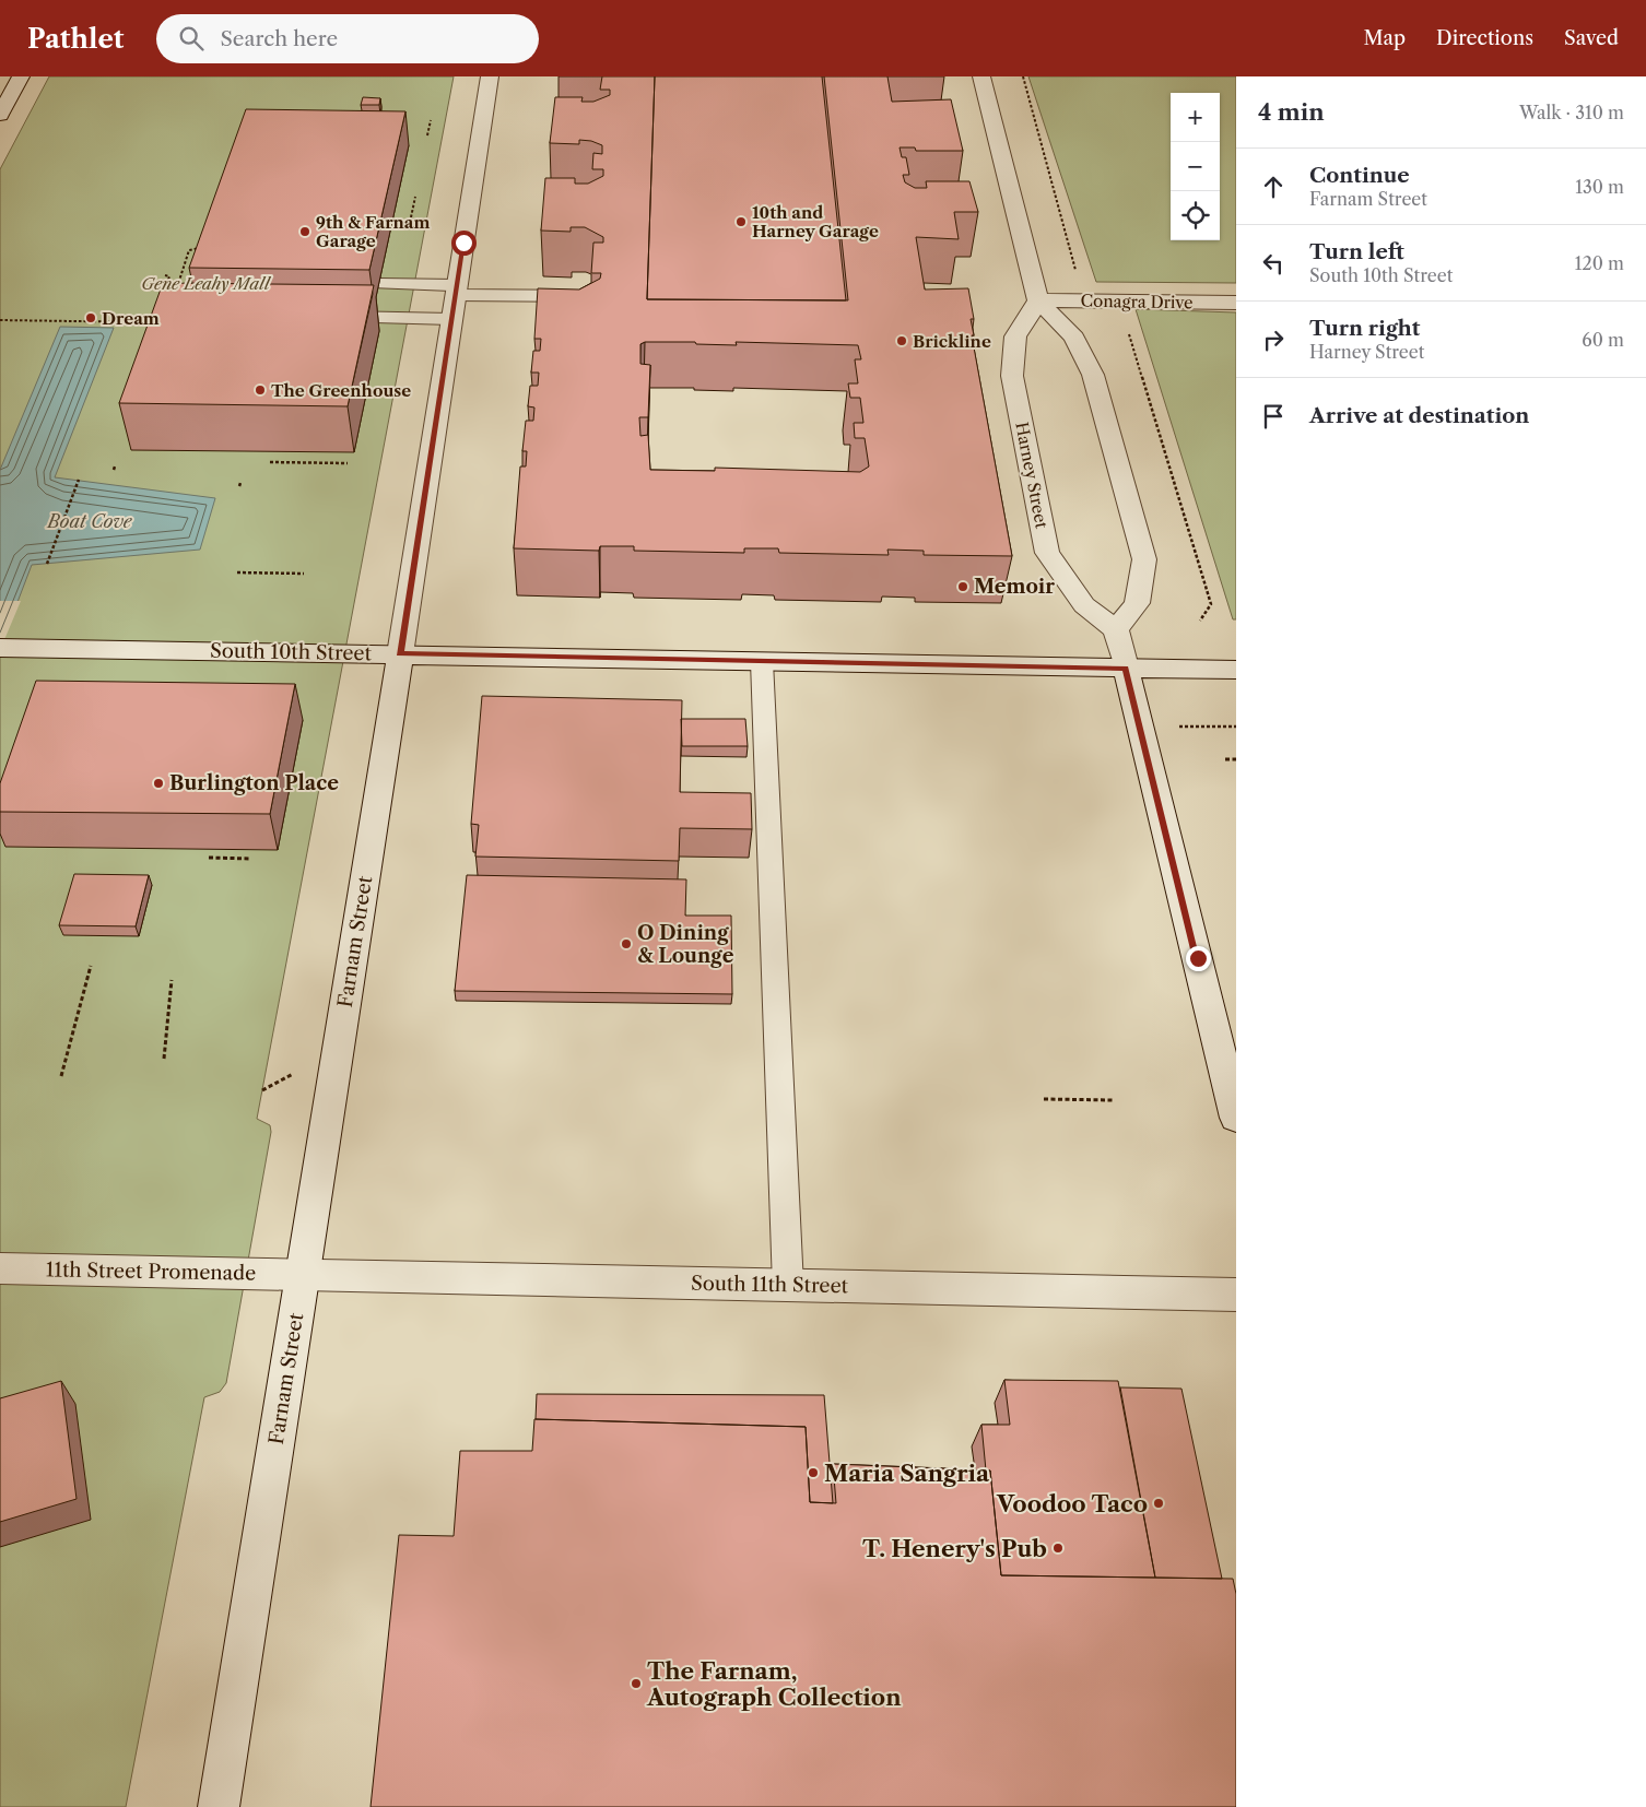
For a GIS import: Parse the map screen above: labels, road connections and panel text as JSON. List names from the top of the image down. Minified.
{"streets":{"street":["Conagra Drive","Harney Street","South 10th Street","Farnam Street","11th Street Promenade","South 11th Street"]},"crossings":[["Conagra Drive","Harney Street"],["South 10th Street","Farnam Street"],["Farnam Street","11th Street Promenade"],["Farnam Street","South 11th Street"],["11th Street Promenade","South 11th Street"]],"water":["Boat Cove"],"parks":["Gene Leahy Mall"],"places":["10th and Harney Garage","9th & Farnam Garage","Dream","Brickline","The Greenhouse","Memoir","Burlington Place","O Dining & Lounge","Maria Sangria","Voodoo Taco","T. Henery's Pub","The Farnam, Autograph Collection"],"page":{"header":"Pathlet","search":"Search here","nav":["Map","Directions","Saved"],"heading":["4 min","Walk · 310 m"],"map_buttons":["+","−"],"list":[["Continue","Farnam Street","130 m"],["Turn left","South 10th Street","120 m"],["Turn right","Harney Street","60 m"],"Arrive at destination"]}}
